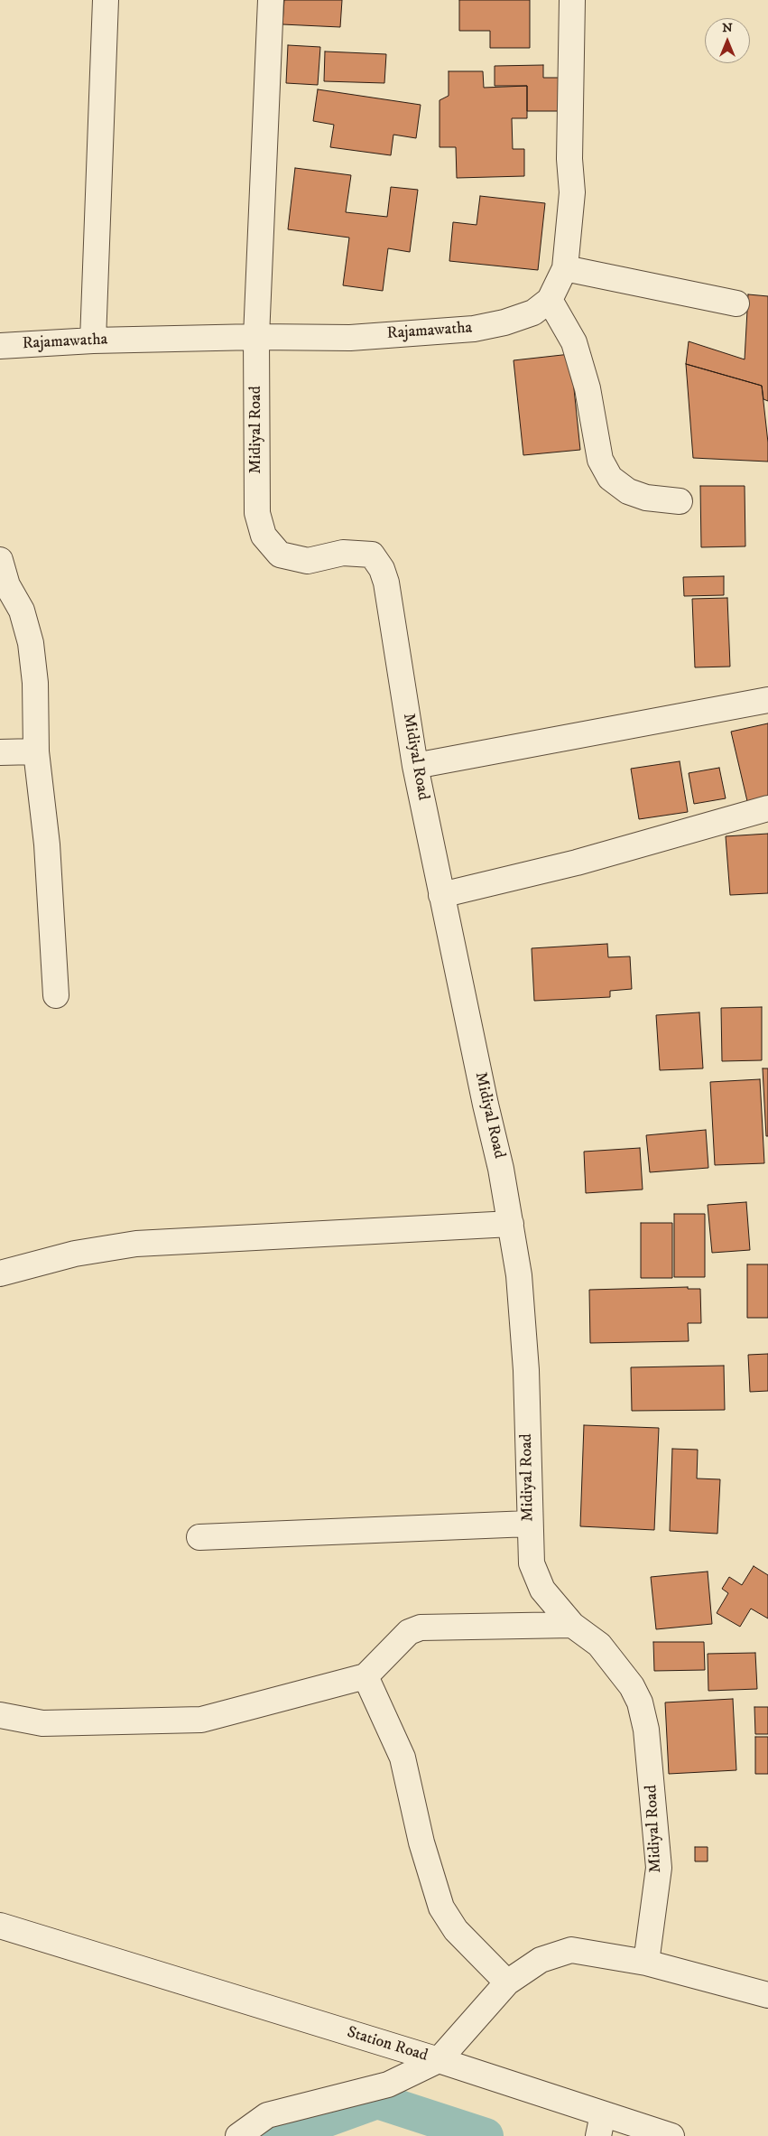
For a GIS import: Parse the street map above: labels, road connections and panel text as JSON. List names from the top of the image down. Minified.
{"streets":{"street":["Rajamawatha","Midiyal Road","Station Road"]},"crossings":[["Rajamawatha","Midiyal Road"],["Midiyal Road","Station Road"]],"north":"top"}
